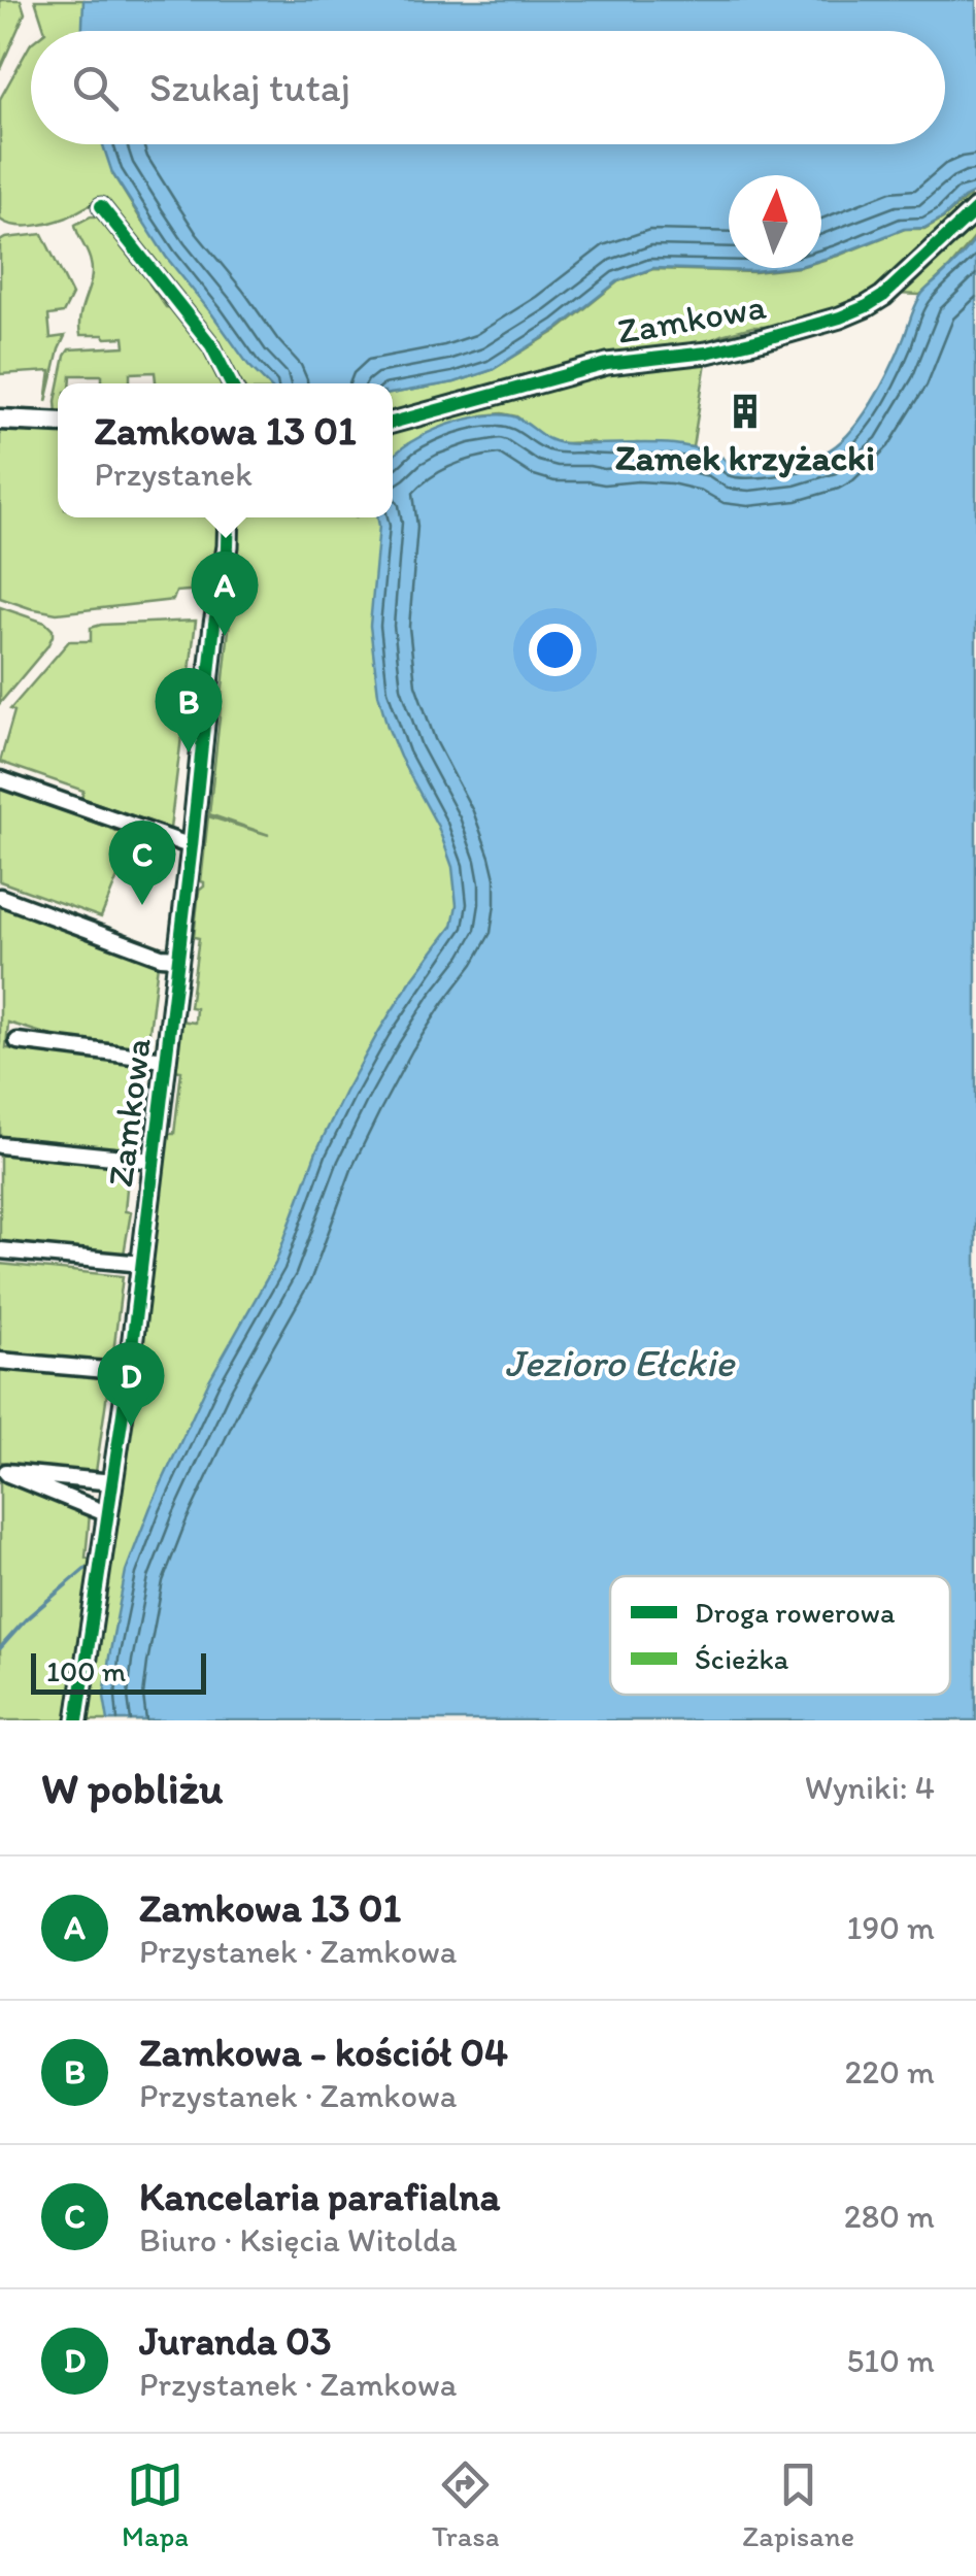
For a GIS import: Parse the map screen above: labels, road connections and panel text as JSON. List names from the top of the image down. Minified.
{"streets":{"street":["Zamkowa"]},"water":["Jezioro Ełckie"],"places":{"building":["Zamek krzyżacki"]},"legend":["Droga rowerowa","Ścieżka"],"scale_bar":"100 m","north":"top","page":{"search":"Szukaj tutaj","popup":["Zamkowa 13 01","Przystanek"],"pins":["A","B","C","D"],"scale":"100 m","heading":["W pobliżu","Wyniki: 4"],"list":[{"mark":"A","name":"Zamkowa 13 01","note":"Przystanek · Zamkowa","value":"190 m"},{"mark":"B","name":"Zamkowa - kościół 04","note":"Przystanek · Zamkowa","value":"220 m"},{"mark":"C","name":"Kancelaria parafialna","note":"Biuro · Księcia Witolda","value":"280 m"},{"mark":"D","name":"Juranda 03","note":"Przystanek · Zamkowa","value":"510 m"}],"nav":["Mapa","Trasa","Zapisane"]}}
